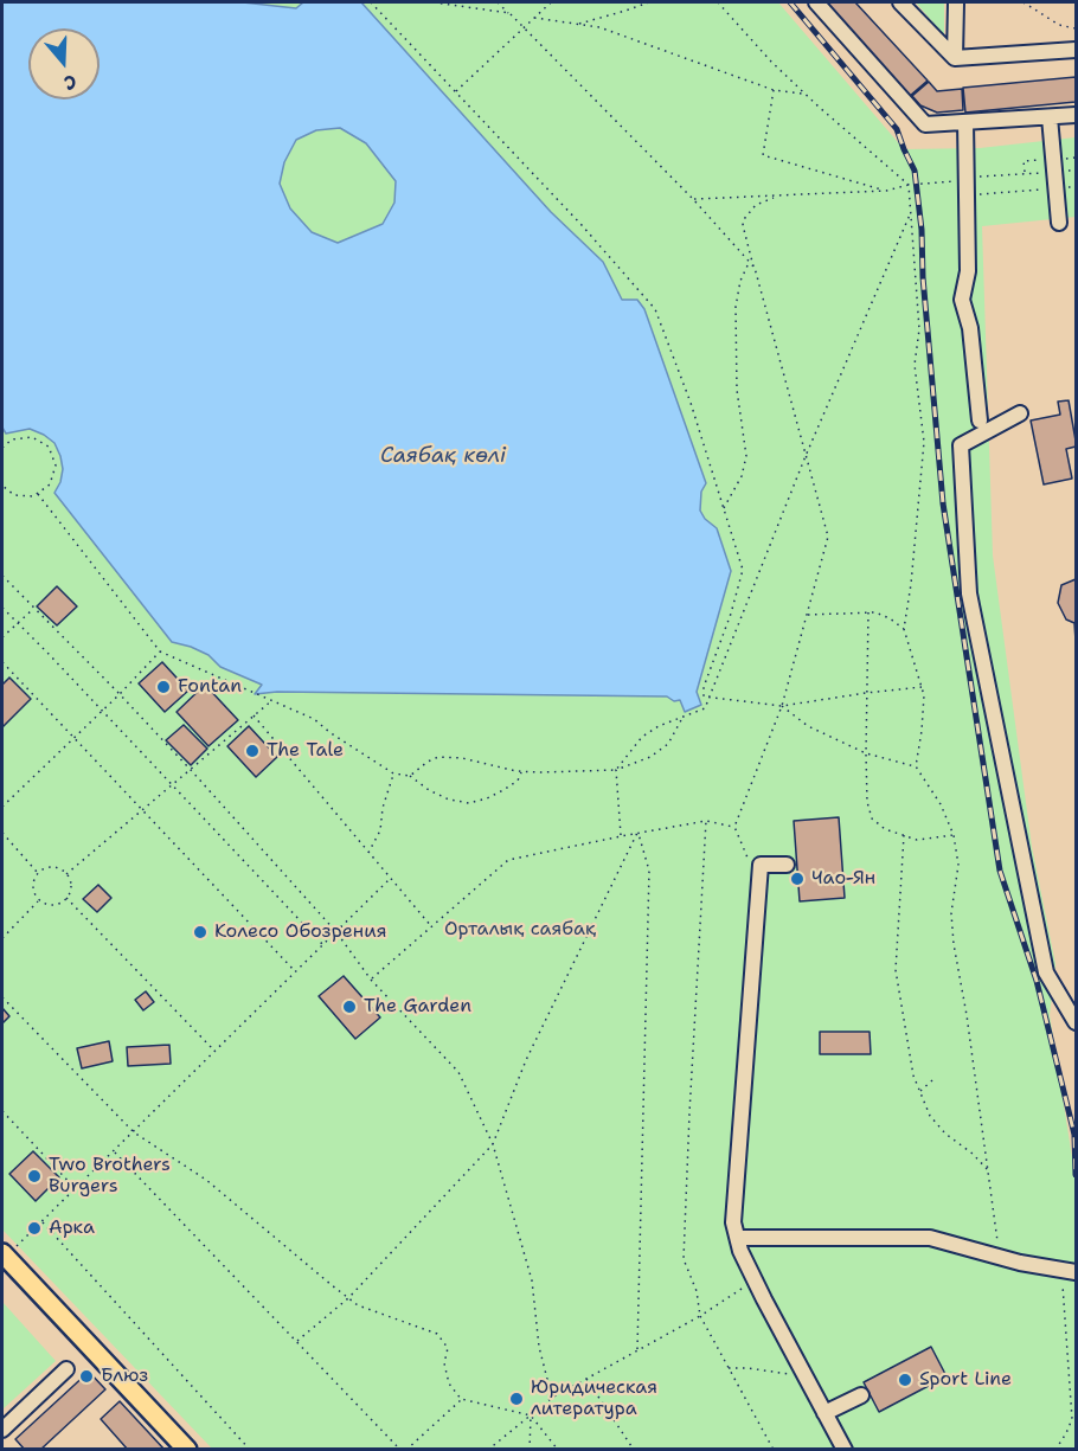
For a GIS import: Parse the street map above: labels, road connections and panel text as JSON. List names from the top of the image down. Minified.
{"water":["Саябақ көлі"],"parks":["Орталық саябақ"],"places":["Fontan","The Tale","Чао-Ян","Колесо Обозрения","The Garden","Two Brothers Burgers","Арка","Блюз","Sport Line","Юридическая литература"],"north":"bottom"}
